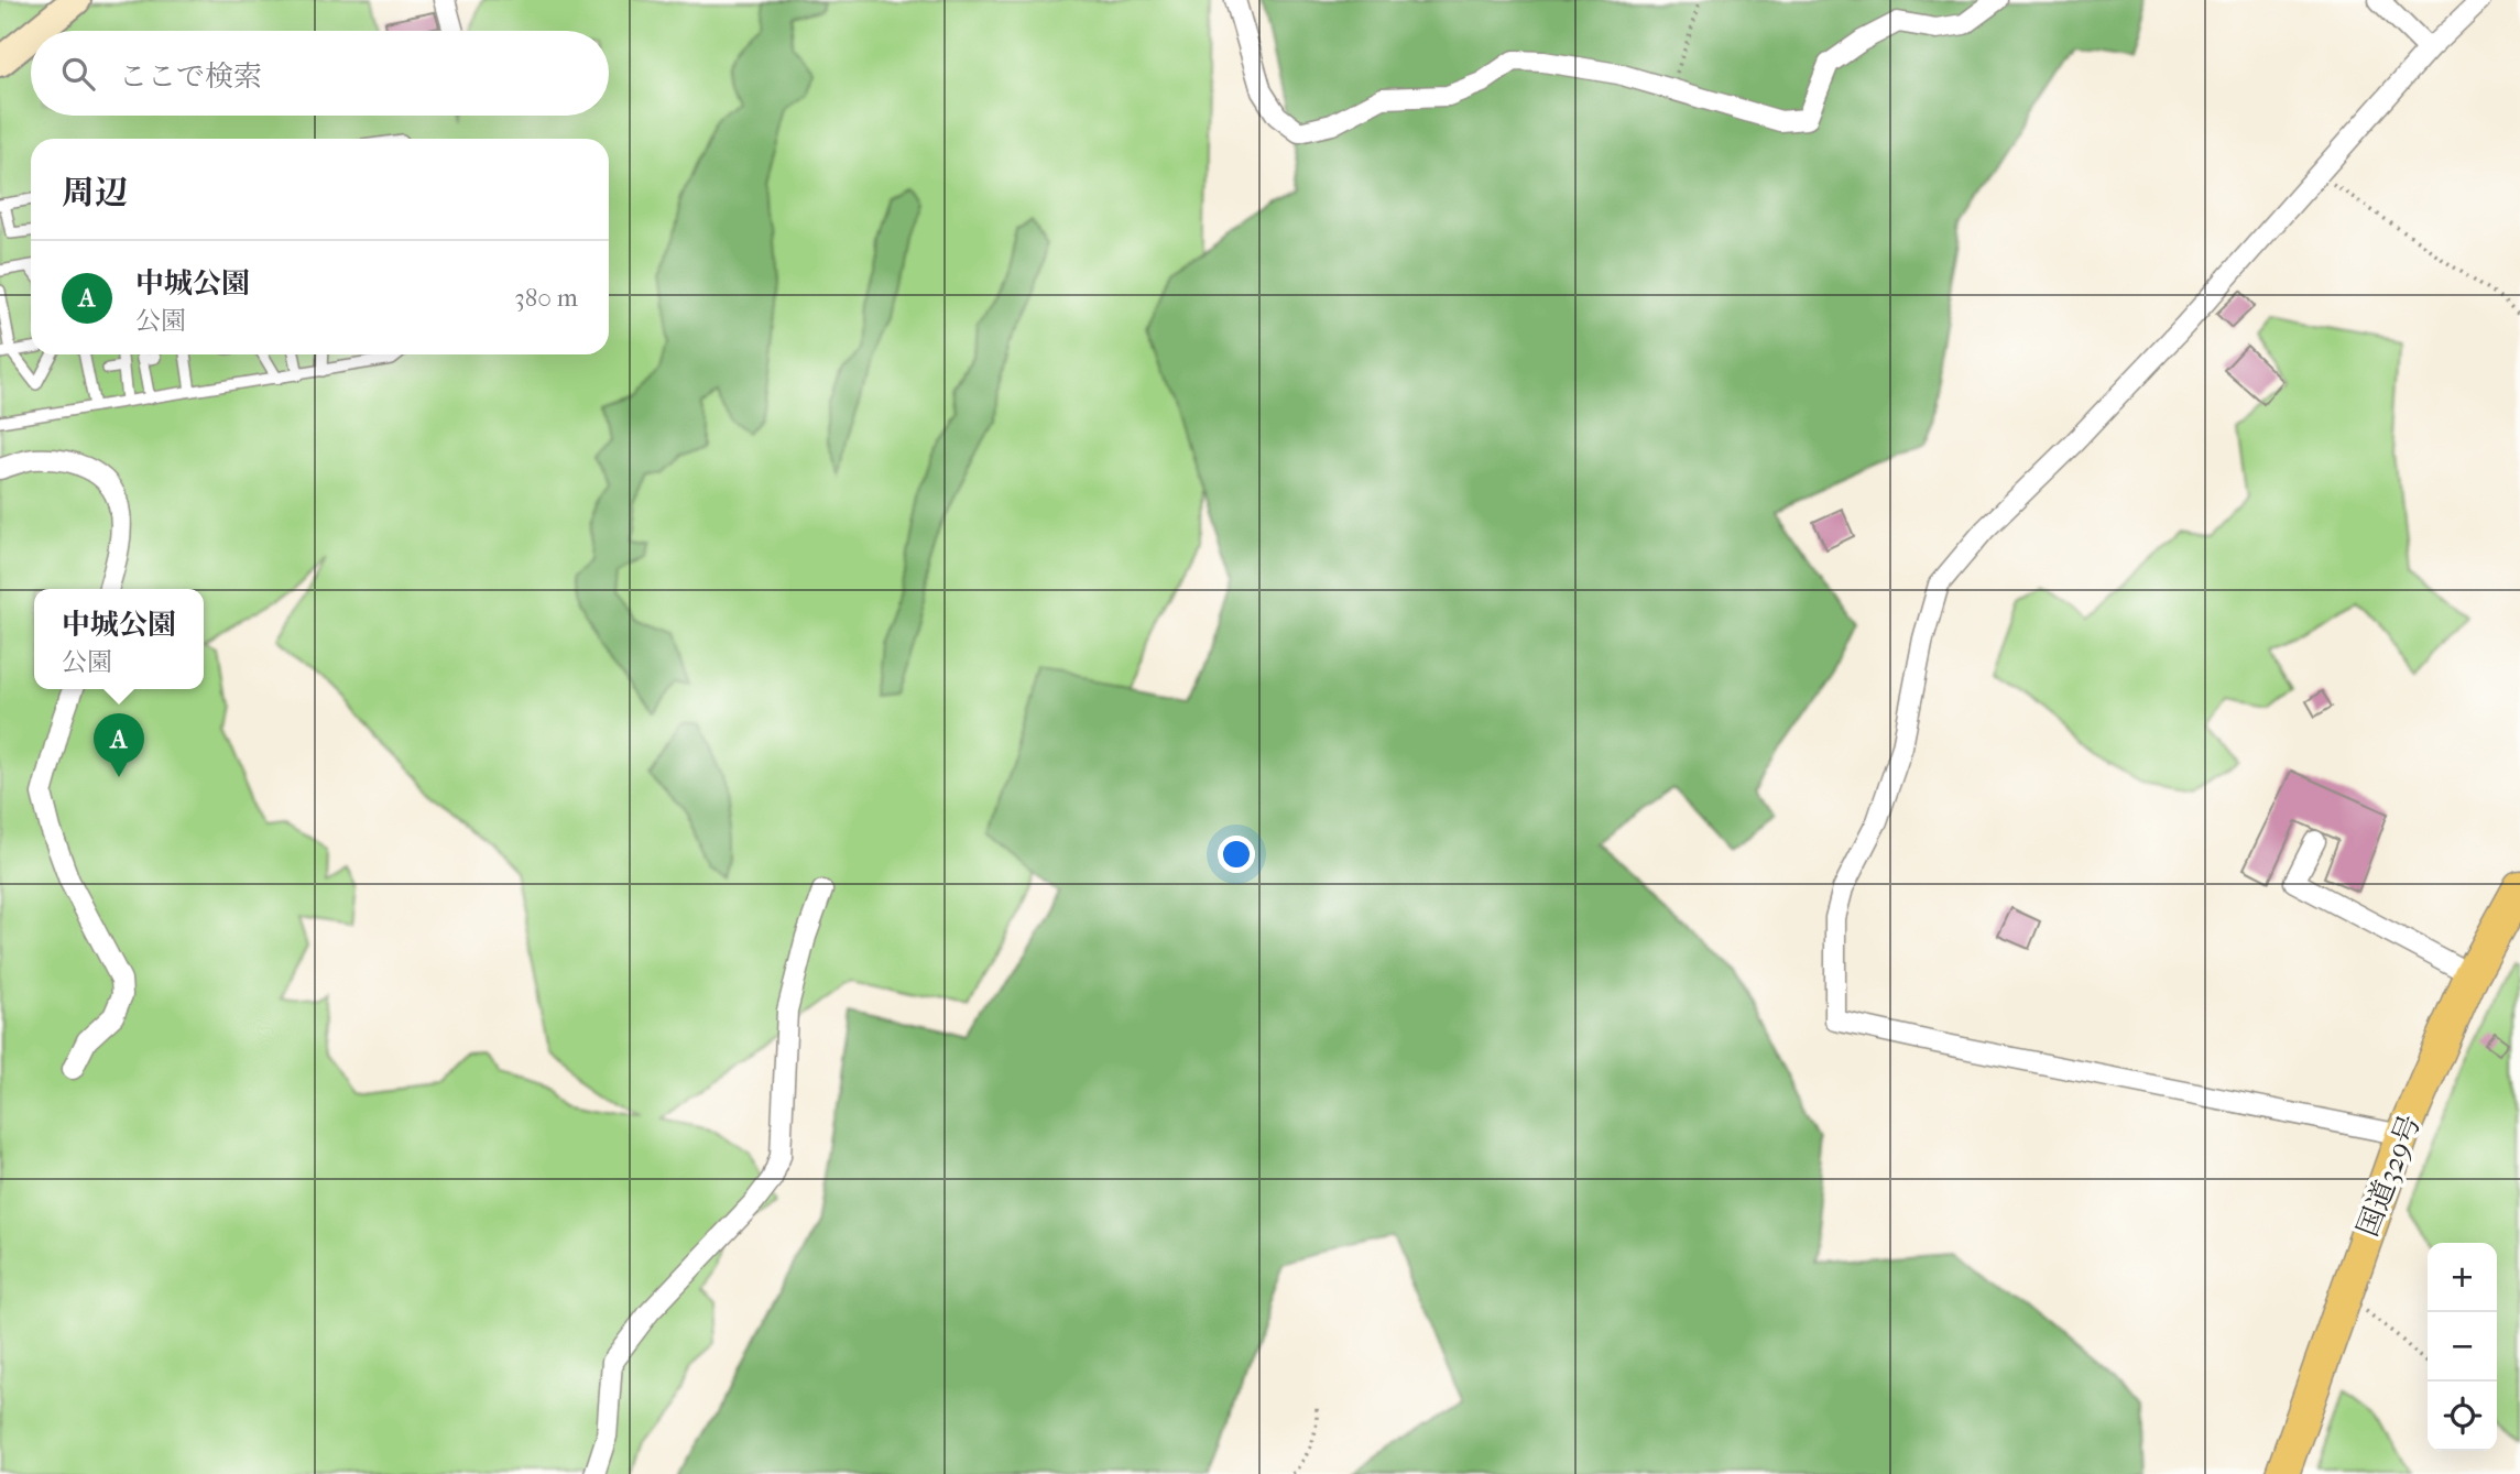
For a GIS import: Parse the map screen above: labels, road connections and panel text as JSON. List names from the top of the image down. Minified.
{"streets":{"highway":["国道329号"]},"page":{"search":"ここで検索","heading":"周辺","list":[{"mark":"A","name":"中城公園","note":"公園","value":"380 m"}],"popup":["中城公園","公園"],"pins":"A","map_buttons":["+","−"]}}
